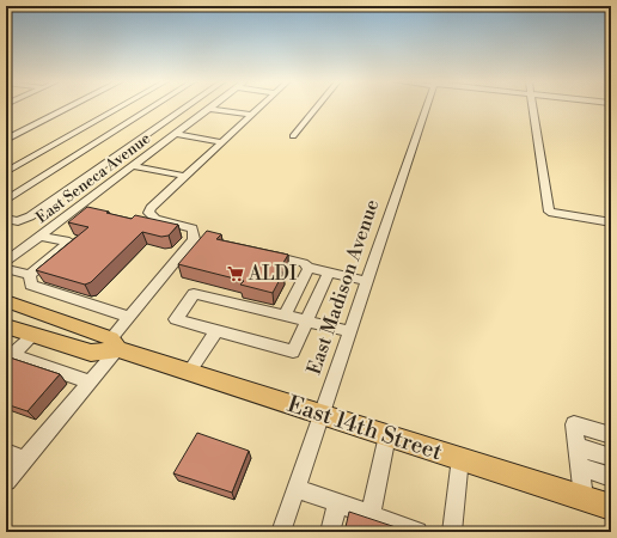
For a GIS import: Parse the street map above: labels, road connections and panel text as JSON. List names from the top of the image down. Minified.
{"streets":{"main road":["East 14th Street"],"street":["East Seneca Avenue","East Madison Avenue"]},"crossings":[["East Madison Avenue","East 14th Street"]],"places":{"supermarket":["ALDI"]}}
